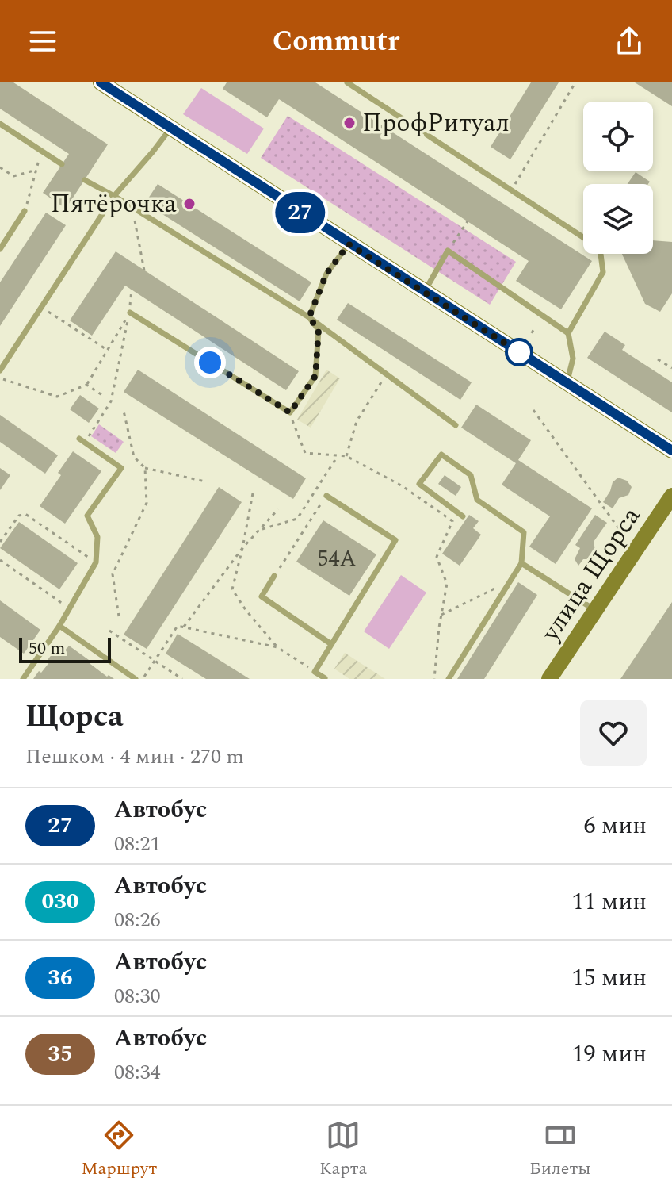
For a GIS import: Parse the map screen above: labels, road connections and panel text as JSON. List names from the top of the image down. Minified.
{"streets":{"main road":["улица Щорса"]},"places":["ПрофРитуал","Пятёрочка"],"lines":["bus line 27"],"house_numbers":["54А"],"scale_bar":"50 m","page":{"header":"Commutr","on_map":"27","scale":"50 m","heading":["Щорса","Пешком · 4 мин · 270 m"],"list":[{"mark":"27","name":"Автобус","note":"08:21","value":"6 мин"},{"mark":"030","name":"Автобус","note":"08:26","value":"11 мин"},{"mark":"36","name":"Автобус","note":"08:30","value":"15 мин"},{"mark":"35","name":"Автобус","note":"08:34","value":"19 мин"}],"tabs":["Маршрут","Карта","Билеты"]}}
